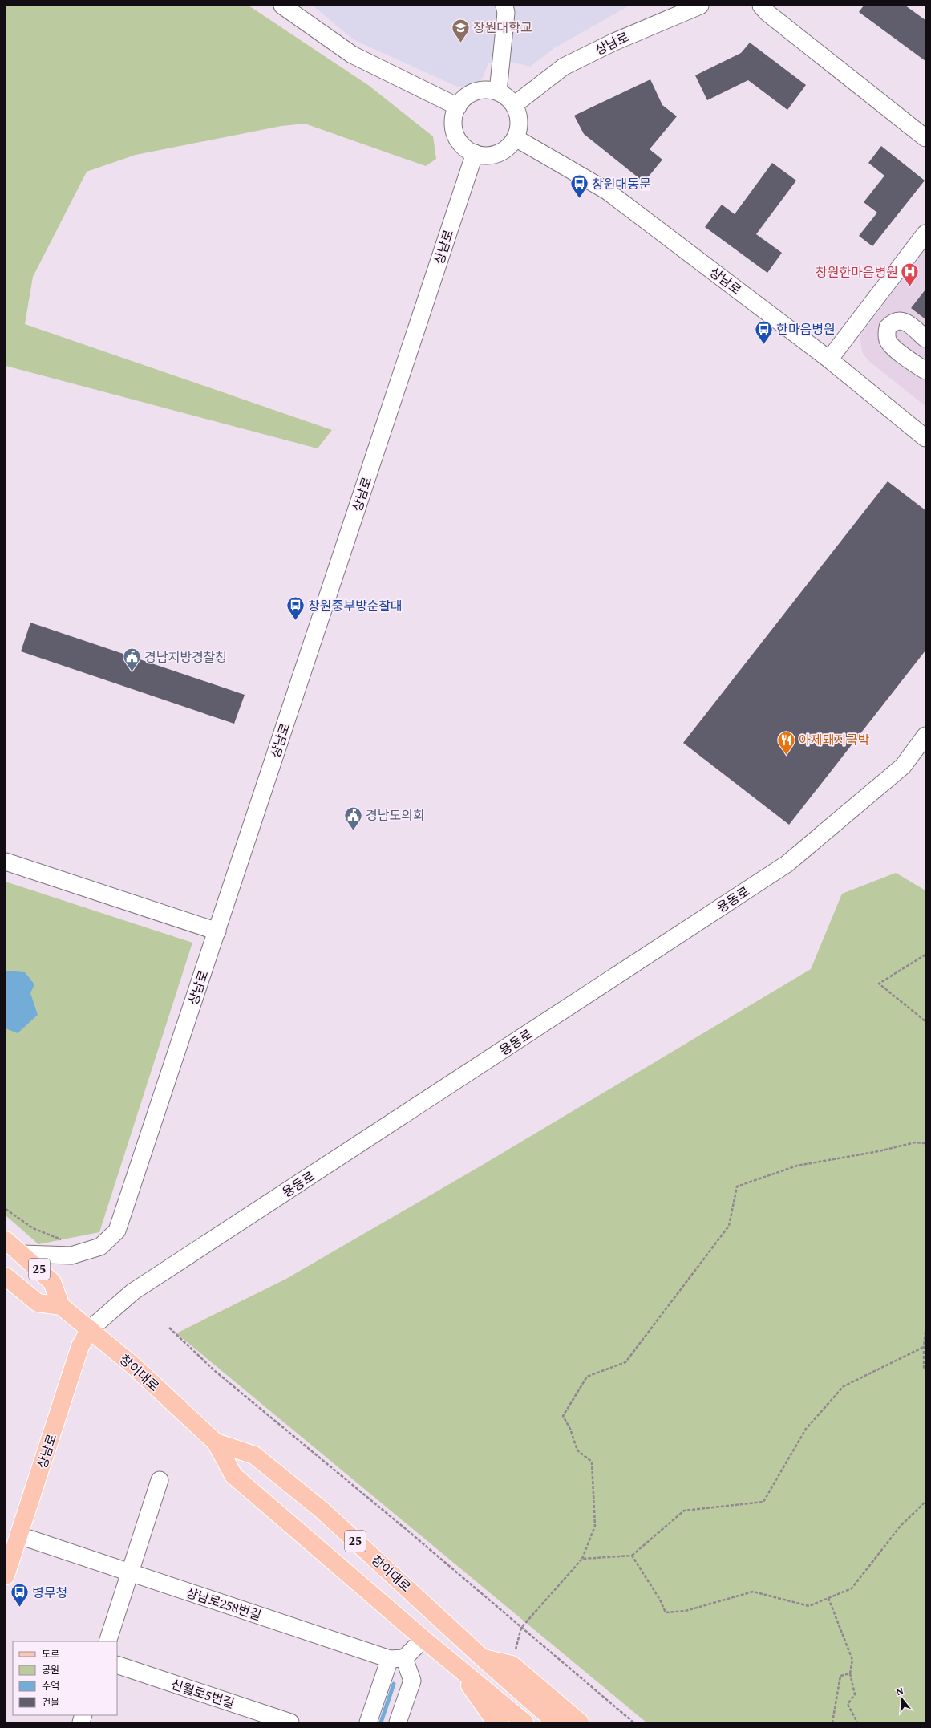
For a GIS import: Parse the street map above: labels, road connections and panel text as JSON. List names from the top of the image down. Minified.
{"streets":{"main road":["상남로","25","창이대로"],"street":["용동로","상남로258번길","신월로5번길"]},"crossings":[["상남로","용동로"],["상남로","25"],["상남로","창이대로"],["상남로","상남로258번길"],["용동로","창이대로"],["25","창이대로"]],"places":{"school or university":["창원대학교"],"bus stop":["창원대동문","한마음병원","창원중부방순찰대","병무청"],"hospital":["창원한마음병원"],"public building":["경남지방경찰청","경남도의회"],"restaurant":["아제돼지국박"]},"legend":["도로","공원","수역","건물"],"north":"top"}
